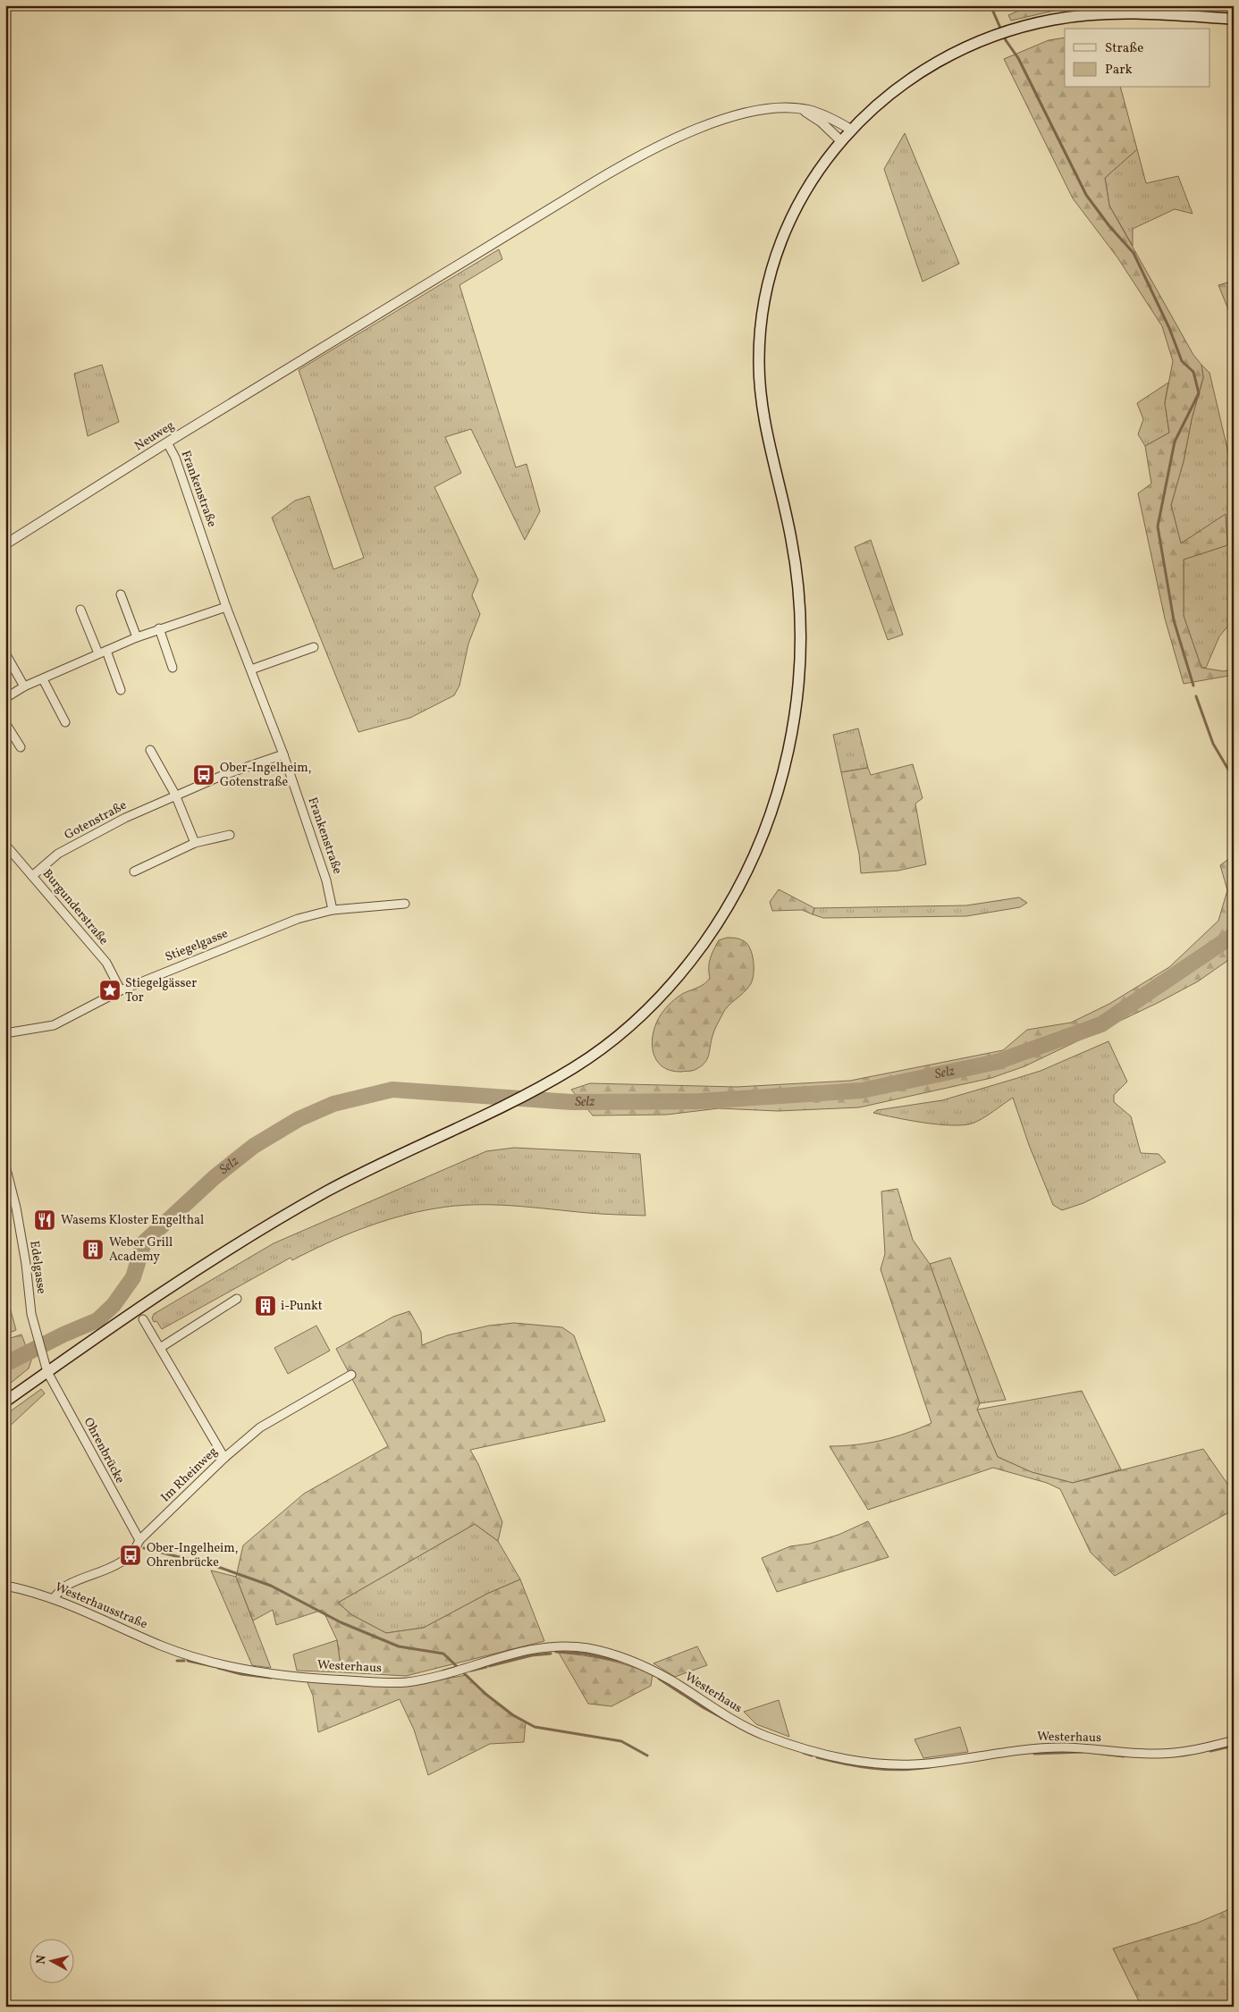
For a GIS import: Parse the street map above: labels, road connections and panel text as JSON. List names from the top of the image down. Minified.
{"streets":{"street":["Neuweg","Frankenstraße","Gotenstraße","Burgunderstraße","Stiegelgasse","Edelgasse","Ohrenbrücke","Im Rheinweg","Westerhausstraße","Westerhaus"]},"crossings":[["Neuweg","Frankenstraße"],["Frankenstraße","Gotenstraße"],["Frankenstraße","Stiegelgasse"],["Gotenstraße","Burgunderstraße"],["Burgunderstraße","Stiegelgasse"],["Edelgasse","Ohrenbrücke"],["Ohrenbrücke","Im Rheinweg"],["Im Rheinweg","Westerhausstraße"],["Westerhausstraße","Westerhaus"]],"water":["Selz"],"places":{"bus stop":["Ober-Ingelheim, Gotenstraße","Ober-Ingelheim, Ohrenbrücke"],"place":["Stiegelgässer Tor"],"restaurant":["Wasems Kloster Engelthal"],"building":["Weber Grill Academy","i-Punkt"]},"legend":["Straße","Park"],"north":"left"}
